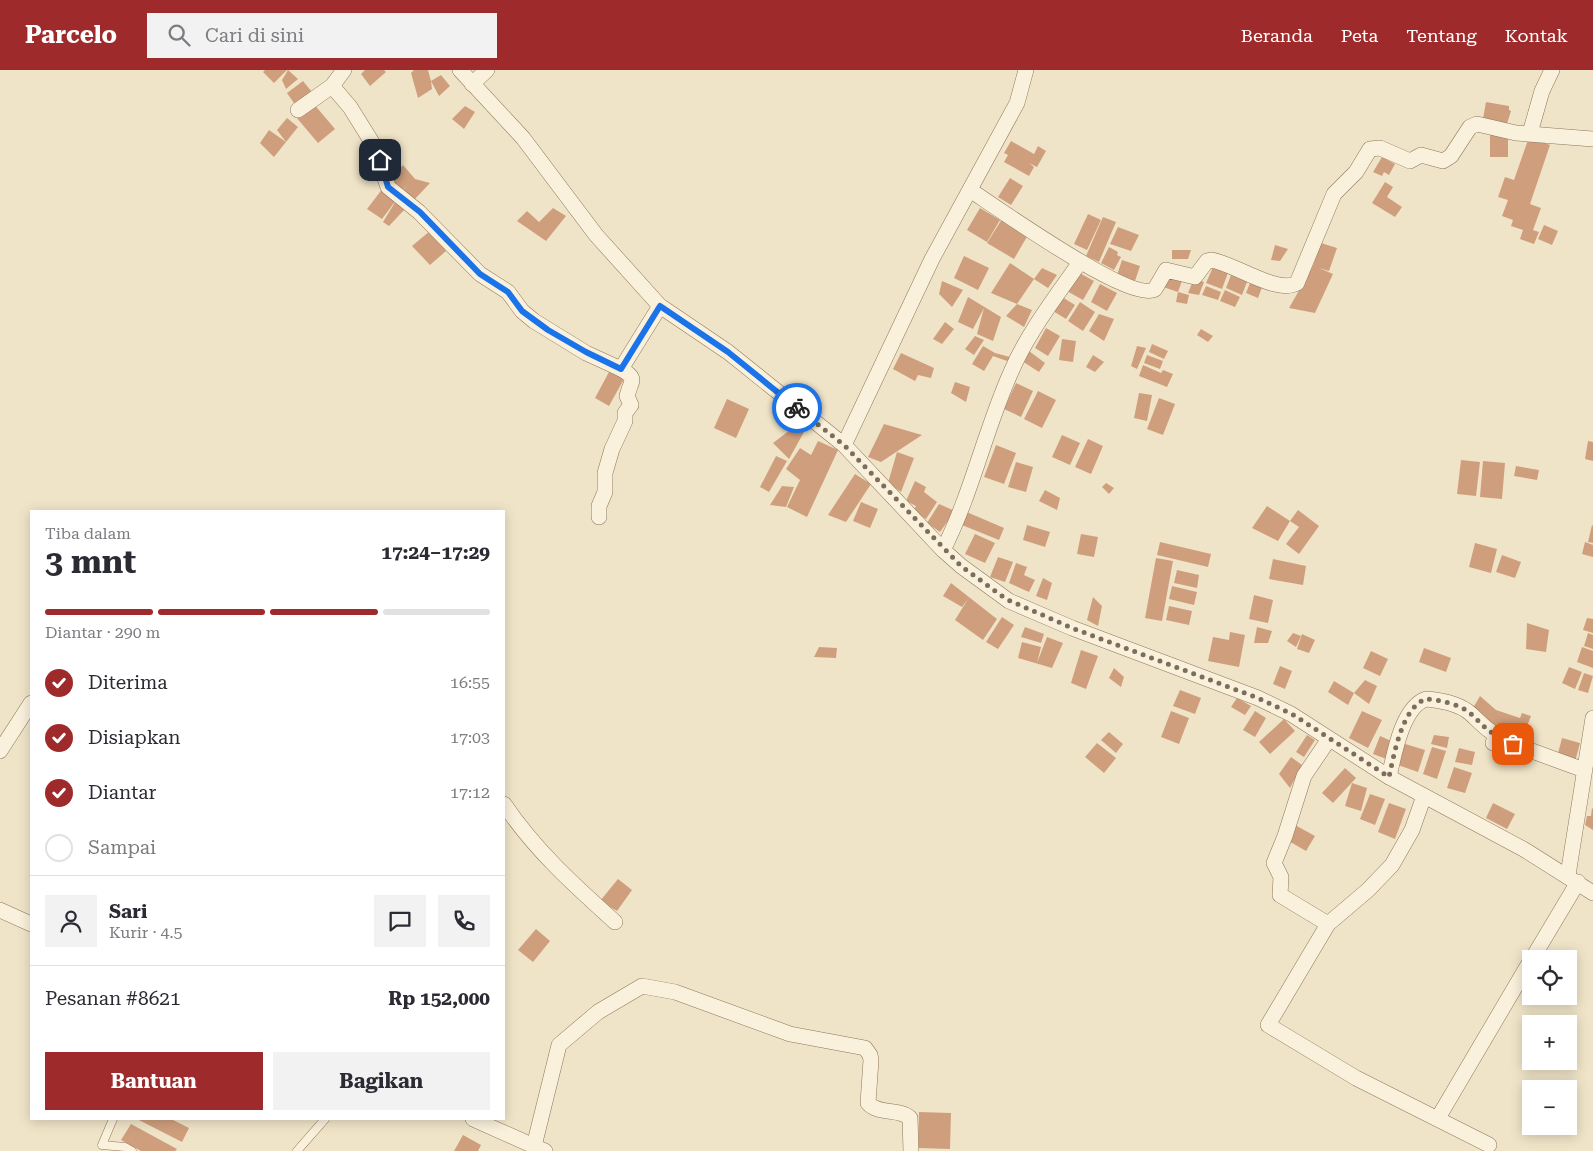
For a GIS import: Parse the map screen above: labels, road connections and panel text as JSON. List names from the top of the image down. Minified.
{"page":{"header":"Parcelo","search":"Cari di sini","nav":["Beranda","Peta","Tentang","Kontak"],"heading":["3 mnt","Tiba dalam","17:24–17:29"],"panel":["Sari","Kurir · 4.5","Pesanan #8621","Rp 152,000"],"bar":"Diantar · 290 m","list":[["Diterima","16:55"],["Disiapkan","17:03"],["Diantar","17:12"],"Sampai"],"map_buttons":["+","−"],"buttons":["Bantuan","Bagikan"]}}
